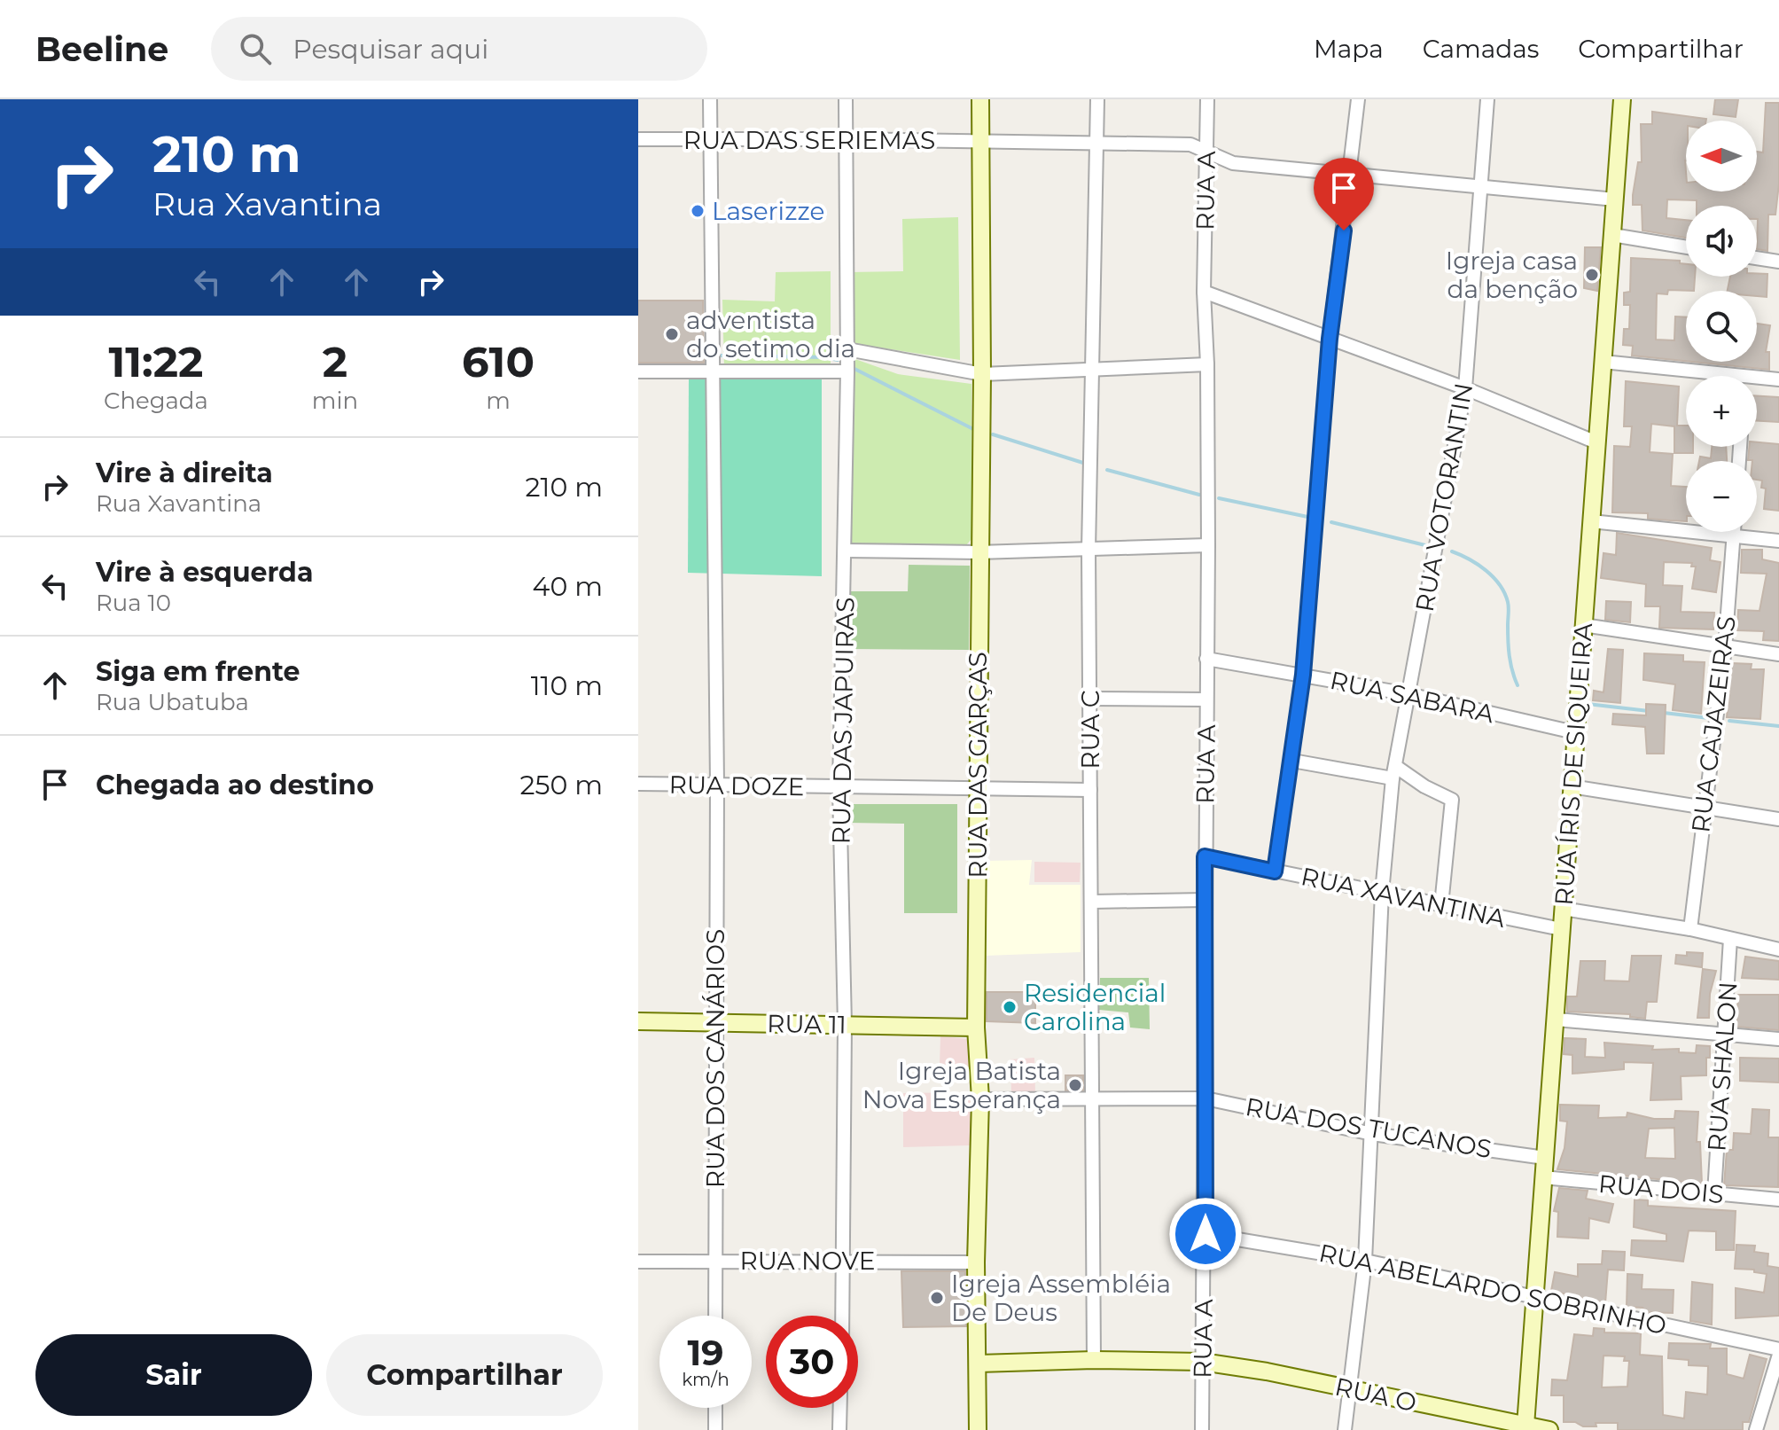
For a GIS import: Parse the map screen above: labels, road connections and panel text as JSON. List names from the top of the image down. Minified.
{"streets":{"street":["RUA DAS SERIEMAS","RUA A","RUA VOTORANTIN","RUA SABARA","RUA DAS JAPUIRAS","RUA CAJAZEIRAS","RUA C","RUA ÍRIS DE SIQUEIRA","RUA DAS GARÇAS","RUA DOZE","RUA XAVANTINA","RUA 11","RUA DOS CANÁRIOS","RUA SHALON","RUA DOS TUCANOS","RUA DOIS","RUA NOVE","RUA ABELARDO SOBRINHO","RUA O"]},"crossings":[["RUA DAS SERIEMAS","RUA A"],["RUA DAS SERIEMAS","RUA VOTORANTIN"],["RUA DAS SERIEMAS","RUA DAS JAPUIRAS"],["RUA DAS SERIEMAS","RUA C"],["RUA DAS SERIEMAS","RUA ÍRIS DE SIQUEIRA"],["RUA DAS SERIEMAS","RUA DAS GARÇAS"],["RUA DAS SERIEMAS","RUA DOS CANÁRIOS"],["RUA A","RUA SABARA"],["RUA A","RUA XAVANTINA"],["RUA A","RUA DOS TUCANOS"],["RUA A","RUA ABELARDO SOBRINHO"],["RUA A","RUA O"],["RUA VOTORANTIN","RUA SABARA"],["RUA VOTORANTIN","RUA XAVANTINA"],["RUA VOTORANTIN","RUA DOS TUCANOS"],["RUA VOTORANTIN","RUA ABELARDO SOBRINHO"],["RUA VOTORANTIN","RUA O"],["RUA SABARA","RUA ÍRIS DE SIQUEIRA"],["RUA DAS JAPUIRAS","RUA DOZE"],["RUA DAS JAPUIRAS","RUA 11"],["RUA DAS JAPUIRAS","RUA NOVE"],["RUA C","RUA DOZE"],["RUA C","RUA DOS TUCANOS"],["RUA C","RUA O"],["RUA ÍRIS DE SIQUEIRA","RUA XAVANTINA"],["RUA ÍRIS DE SIQUEIRA","RUA DOS TUCANOS"],["RUA ÍRIS DE SIQUEIRA","RUA DOIS"],["RUA ÍRIS DE SIQUEIRA","RUA ABELARDO SOBRINHO"],["RUA ÍRIS DE SIQUEIRA","RUA O"],["RUA DAS GARÇAS","RUA DOZE"],["RUA DAS GARÇAS","RUA 11"],["RUA DAS GARÇAS","RUA DOS TUCANOS"],["RUA DAS GARÇAS","RUA NOVE"],["RUA DAS GARÇAS","RUA O"],["RUA DOZE","RUA DOS CANÁRIOS"],["RUA 11","RUA DOS CANÁRIOS"],["RUA DOS CANÁRIOS","RUA NOVE"],["RUA SHALON","RUA DOIS"]],"places":["Laserizze","Igreja casa da benção","adventista do setimo dia","Residencial Carolina","Igreja Batista Nova Esperança","Igreja Assembléia De Deus"],"north":"left","page":{"header":"Beeline","search":"Pesquisar aqui","nav":["Mapa","Camadas","Compartilhar"],"turn":["210 m","Rua Xavantina"],"map_buttons":["+","−"],"eta":["11:22","Chegada","2","min","610","m"],"list":[{"name":"Vire à direita","note":"Rua Xavantina","value":"210 m"},{"name":"Vire à esquerda","note":"Rua 10","value":"40 m"},{"name":"Siga em frente","note":"Rua Ubatuba","value":"110 m"},{"name":"Chegada ao destino","value":"250 m"}],"speed":"19 km/h","limit":"30","buttons":["Sair","Compartilhar"]}}
